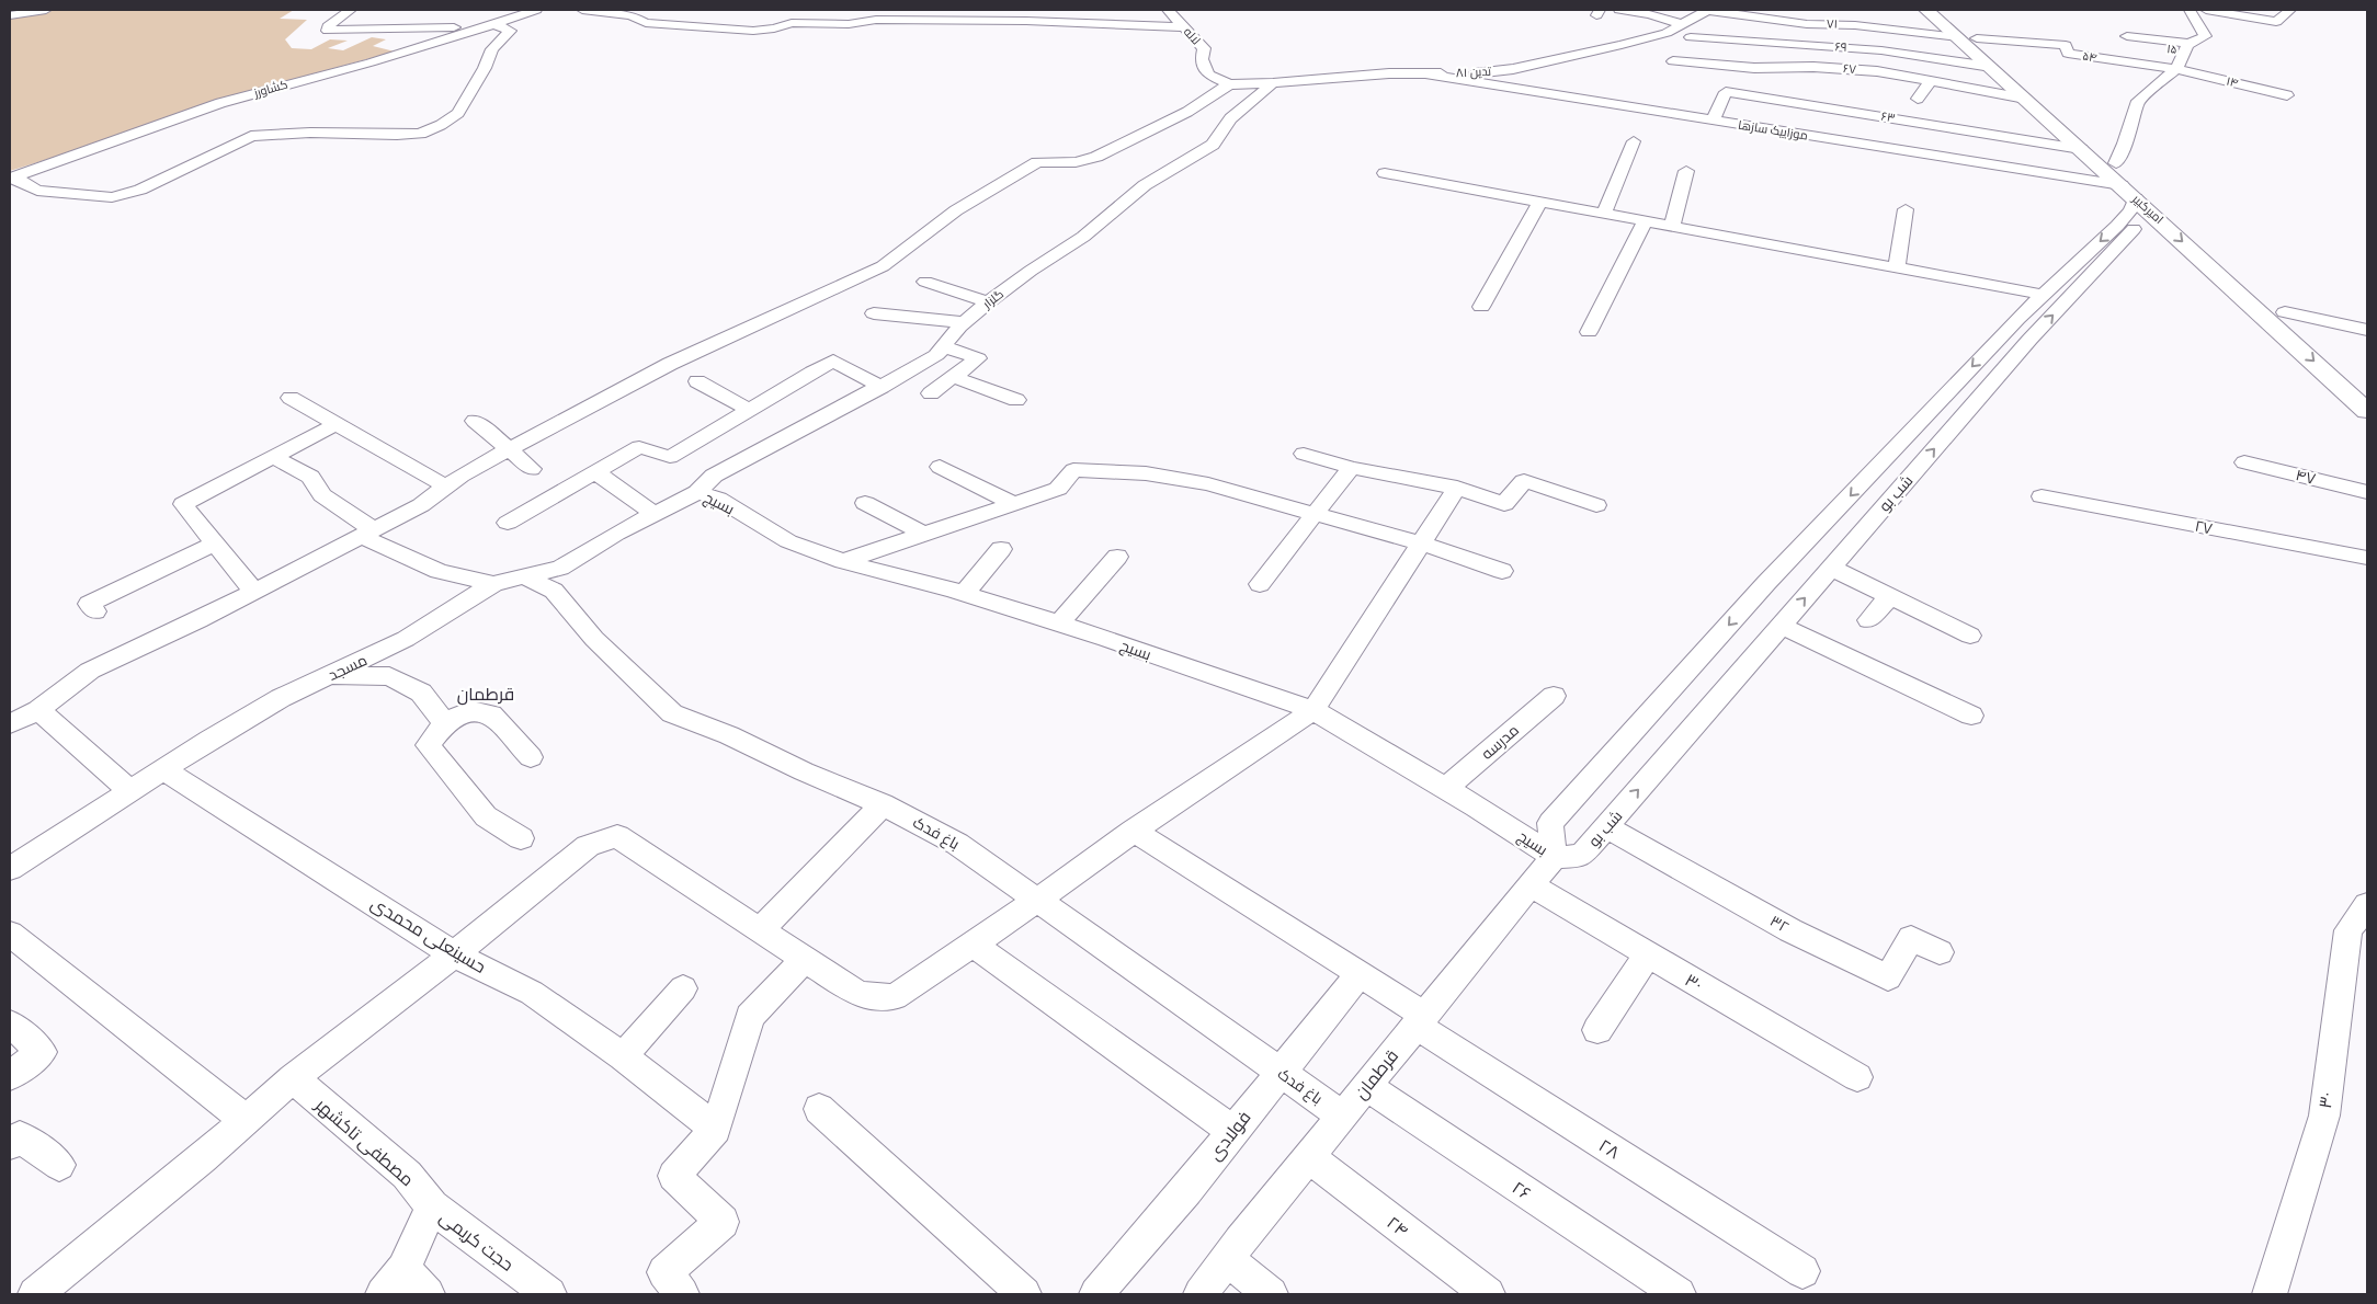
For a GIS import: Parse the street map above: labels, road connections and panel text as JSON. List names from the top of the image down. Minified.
{"streets":{"main road":["امیرکبیر"],"street":["۷۱","لاله","۶۹","۱۵","۵۴","۶۷","تدین ۸۱","۱۴","کشاورز","۶۳","موزاییک سازها","گلزار","۴۷","شب بو","بسیج","۲۷","مسجد","مدرسه","باغ فدک","۳۲","حسینعلی محمدی","۳۰","قرطمان","فولادی","مصطفی تاکشهر","۲۸","۲۶","۲۴","حجت کریمی"]},"crossings":[["۷۱","۵۴"],["۷۱","تدین ۸۱"],["۷۱","امیرکبیر"],["لاله","تدین ۸۱"],["۶۹","امیرکبیر"],["۱۵","۵۴"],["۱۵","۱۴"],["۵۴","۱۴"],["۵۴","امیرکبیر"],["۶۷","امیرکبیر"],["تدین ۸۱","موزاییک سازها"],["تدین ۸۱","گلزار"],["۶۳","موزاییک سازها"],["۶۳","امیرکبیر"],["موزاییک سازها","امیرکبیر"],["موزاییک سازها","شب بو"],["امیرکبیر","شب بو"],["گلزار","بسیج"],["گلزار","مسجد"],["شب بو","بسیج"],["شب بو","۳۲"],["شب بو","قرطمان"],["بسیج","مسجد"],["بسیج","مدرسه"],["بسیج","قرطمان"],["مسجد","باغ فدک"],["مسجد","حسینعلی محمدی"],["باغ فدک","قرطمان"],["باغ فدک","فولادی"],["۳۰","قرطمان"],["قرطمان","۲۸"],["قرطمان","۲۶"],["قرطمان","۲۴"],["فولادی","۲۸"],["مصطفی تاکشهر","حجت کریمی"]],"districts":["قرطمان"]}
